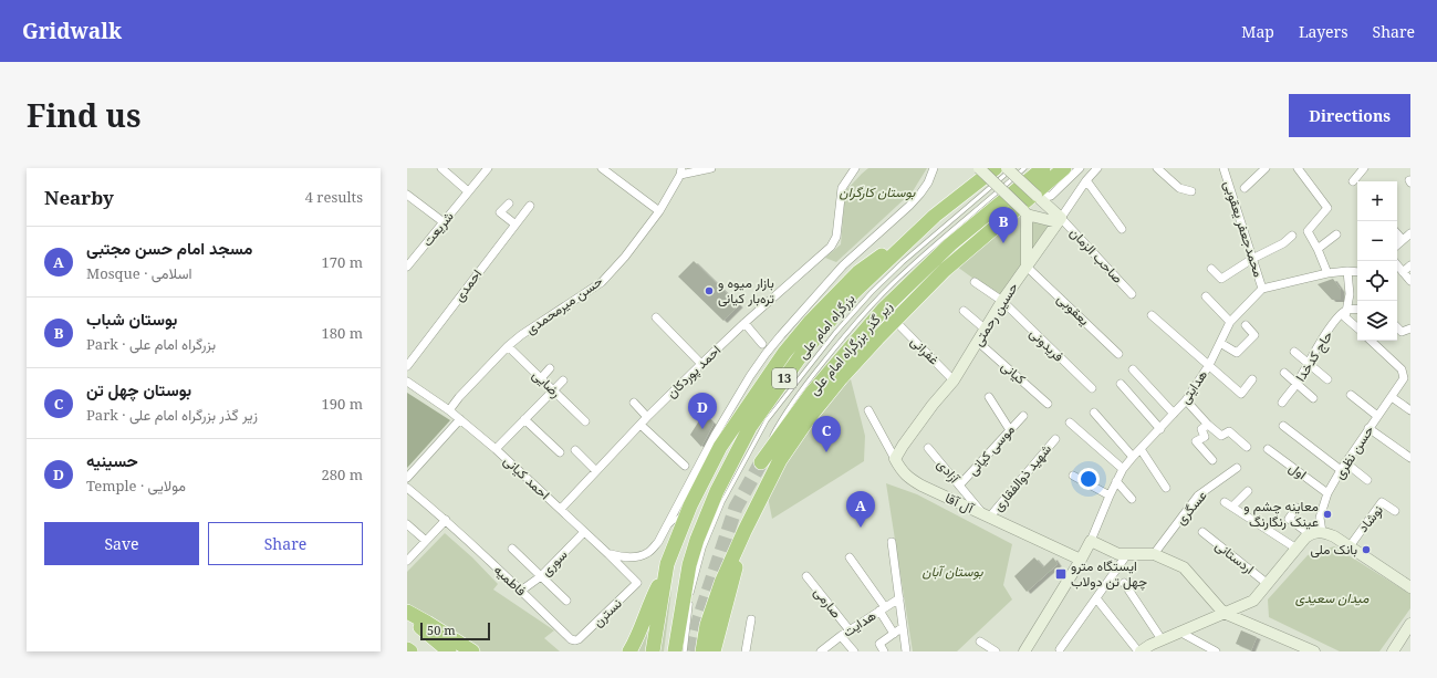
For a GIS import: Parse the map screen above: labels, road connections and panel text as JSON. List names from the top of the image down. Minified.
{"streets":{"highway":["بزرگراه امام علی","زیر گذر بزرگراه امام علی","13"],"main road":["حسین رحمتی","آل آقا"],"street":["شریعت","محمدجعفر یعقوبی","صاحب الزمان","احمدی","حسن میرمحمدی","یعقوبی","فریدونی","غفرانی","حاج کدخدا","احمد پوردکان","کیانی","رضایی","هدایتی","موسی کیانی","حسن نظری","آزادی","اول","احمد کیانی","شهید ذوالفقاری","عسگری","نوشاد","اردستانی","سوری","فاطمیه","صارمی","نسترن","هدایت"]},"crossings":[["محمدجعفر یعقوبی","هدایتی"],["صاحب الزمان","حسین رحمتی"],["حسن میرمحمدی","رضایی"],["حسن میرمحمدی","احمد کیانی"],["یعقوبی","حسین رحمتی"],["حسین رحمتی","فریدونی"],["حسین رحمتی","غفرانی"],["حسین رحمتی","کیانی"],["حسین رحمتی","آل آقا"],["احمد پوردکان","احمد کیانی"],["موسی کیانی","آزادی"],["حسن نظری","اول"],["آزادی","شهید ذوالفقاری"],["آزادی","آل آقا"],["احمد کیانی","سوری"],["احمد کیانی","نسترن"],["شهید ذوالفقاری","آل آقا"],["سوری","فاطمیه"],["فاطمیه","نسترن"],["صارمی","هدایت"]],"parks":["بوستان کارگران","بوستان آبان","میدان سعیدی"],"places":{"other":["بازار میوه و تره‌بار کیانی","معاینه چشم و عینک رنگارنگ","بانک ملی"],"transit":["ایستگاه مترو چهل تن دولاب"]},"scale_bar":"50 m","page":{"header":"Gridwalk","nav":["Map","Layers","Share"],"title":"Find us","buttons":["Directions",["Save","Share"]],"heading":["Nearby","4 results"],"map_buttons":["+","−"],"pins":["B","D","C","A"],"list":[{"mark":"A","name":"مسجد امام حسن مجتبی","note":"Mosque · اسلامی","value":"170 m"},{"mark":"B","name":"بوستان شباب","note":"Park · بزرگراه امام علی","value":"180 m"},{"mark":"C","name":"بوستان چهل تن","note":"Park · زیر گذر بزرگراه امام علی","value":"190 m"},{"mark":"D","name":"حسینیه","note":"Temple · مولایی","value":"280 m"}],"scale":"50 m"}}
